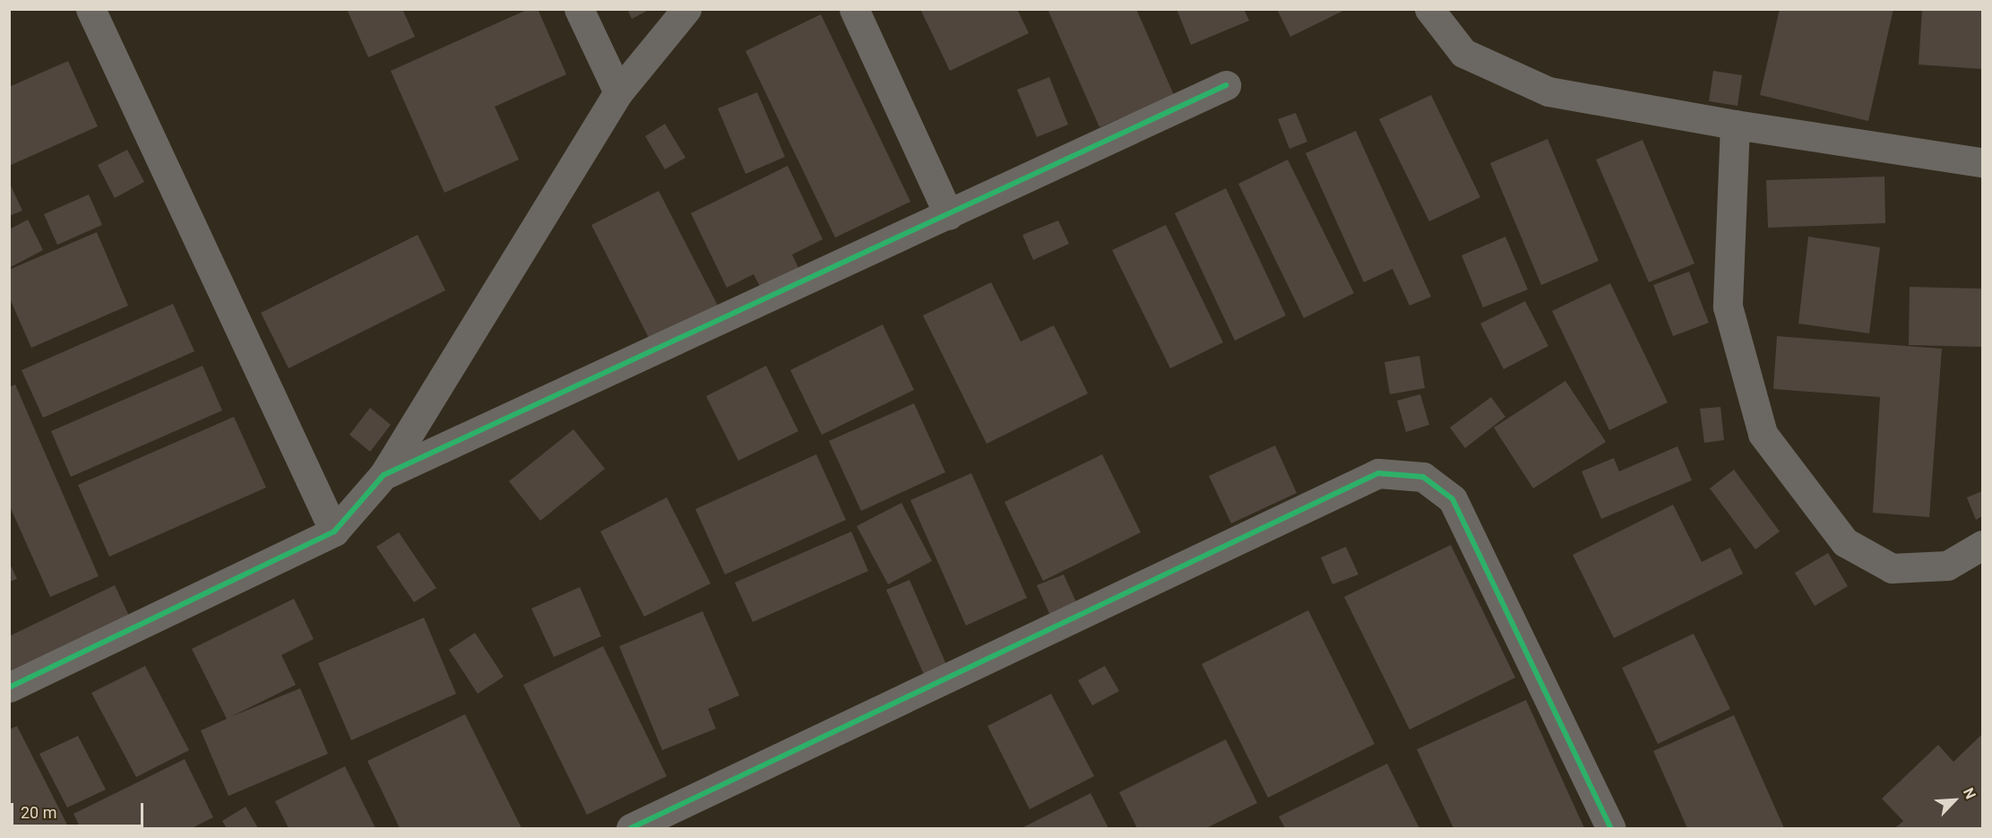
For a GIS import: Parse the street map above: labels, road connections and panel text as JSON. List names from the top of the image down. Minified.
{"scale_bar":"20 m","north":"top right"}
